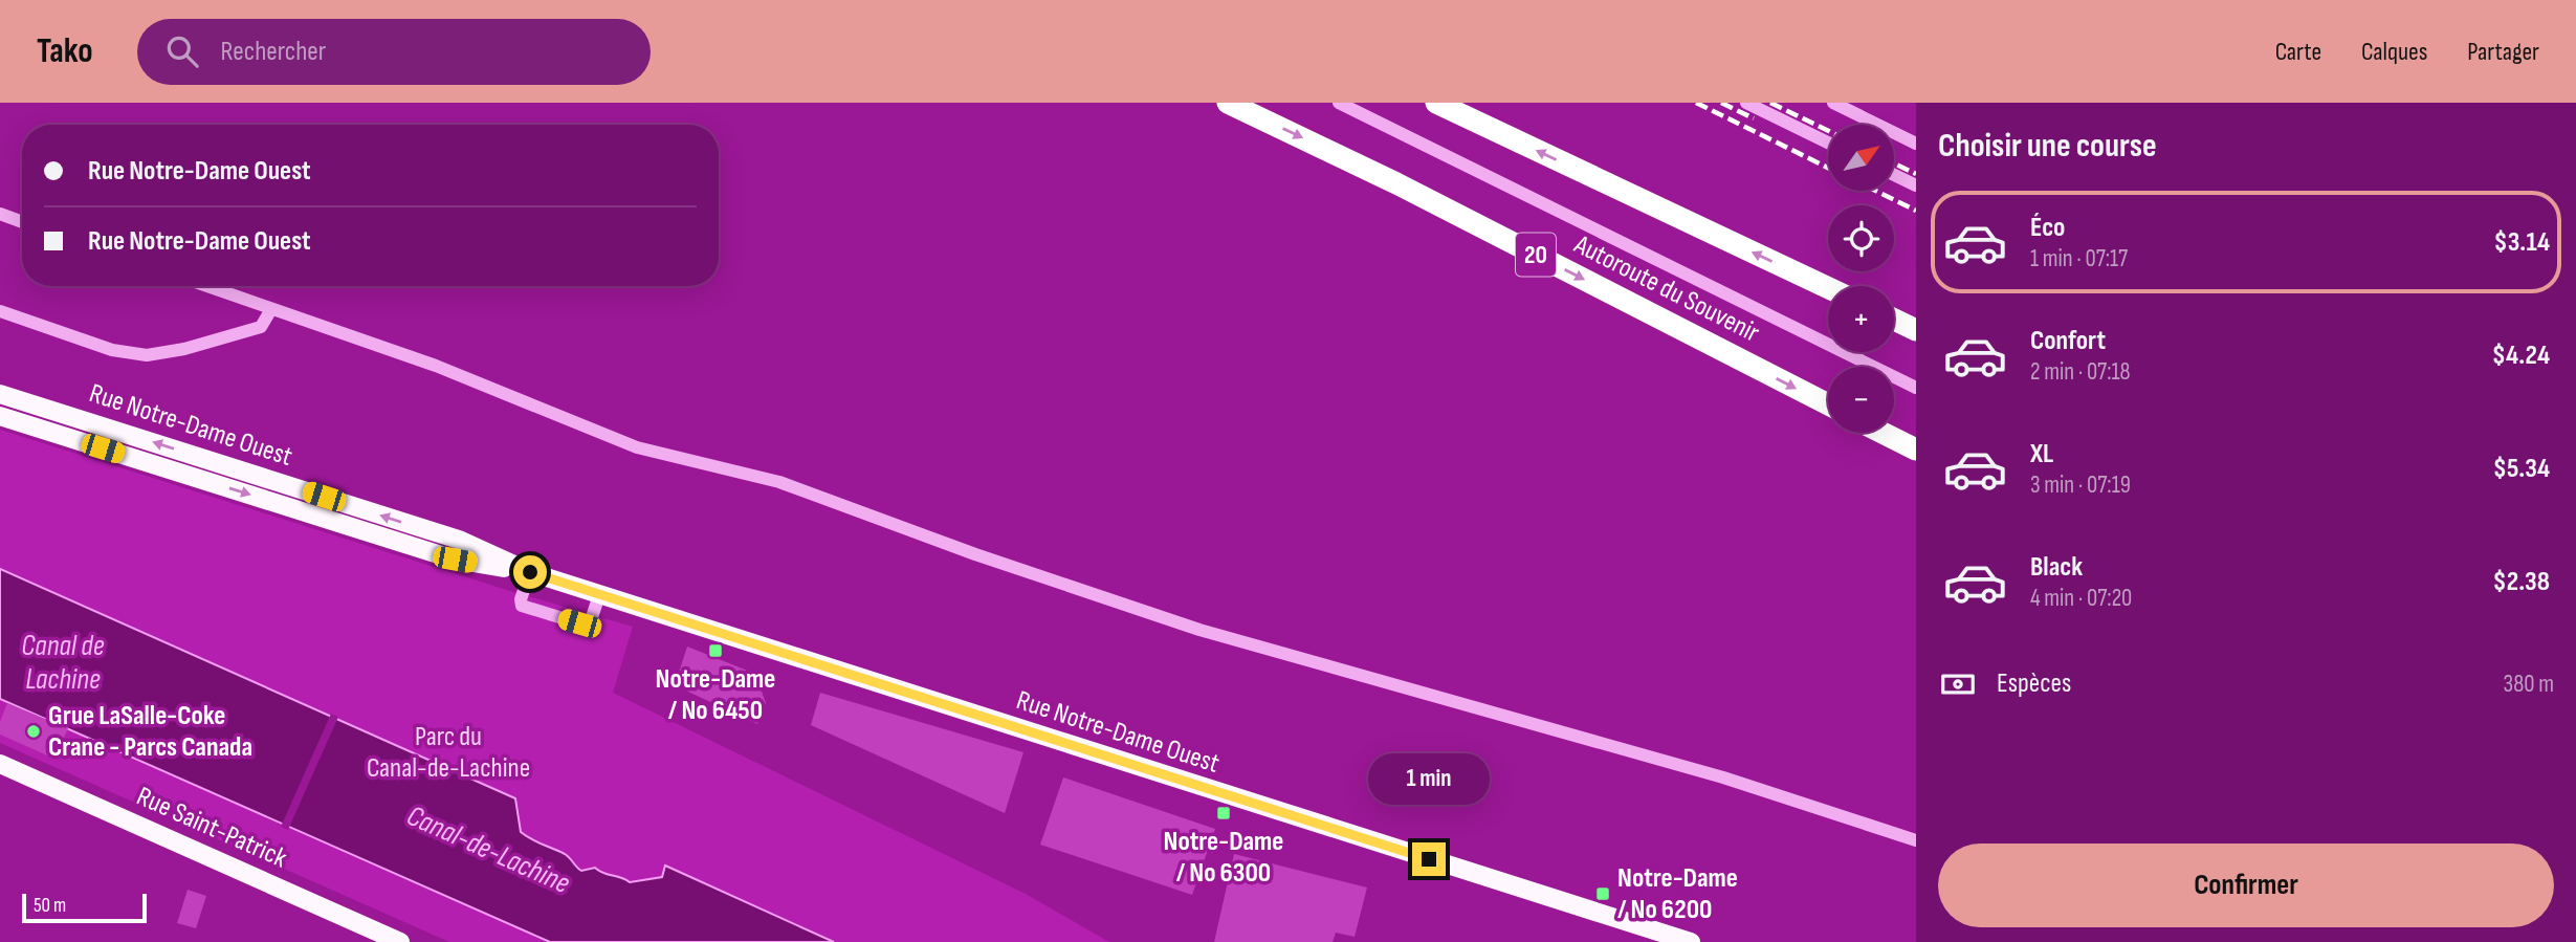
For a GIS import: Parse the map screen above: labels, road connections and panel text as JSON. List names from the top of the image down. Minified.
{"streets":{"highway":["20","Autoroute du Souvenir"],"main road":["Rue Notre-Dame Ouest","Rue Saint-Patrick"]},"water":["Canal de Lachine","Canal-de-Lachine"],"parks":["Parc du Canal-de-Lachine"],"places":{"transit":["Notre-Dame / No 6450","Notre-Dame / No 6300","Notre-Dame / No 6200"],"other":["Grue LaSalle-Coke Crane - Parcs Canada"]},"scale_bar":"50 m","north":"top right","page":{"header":"Tako","search":"Rechercher","nav":["Carte","Calques","Partager"],"heading":"Choisir une course","map_buttons":["+","−"],"banner":["Rue Notre-Dame Ouest","Rue Notre-Dame Ouest"],"list":[{"name":"Éco","note":"1 min · 07:17","value":"$3.14"},{"name":"Confort","note":"2 min · 07:18","value":"$4.24"},{"name":"XL","note":"3 min · 07:19","value":"$5.34"},{"name":"Black","note":"4 min · 07:20","value":"$2.38"}],"pay":["Espèces","380 m"],"bubble":"1 min","buttons":"Confirmer","scale":"50 m"}}
